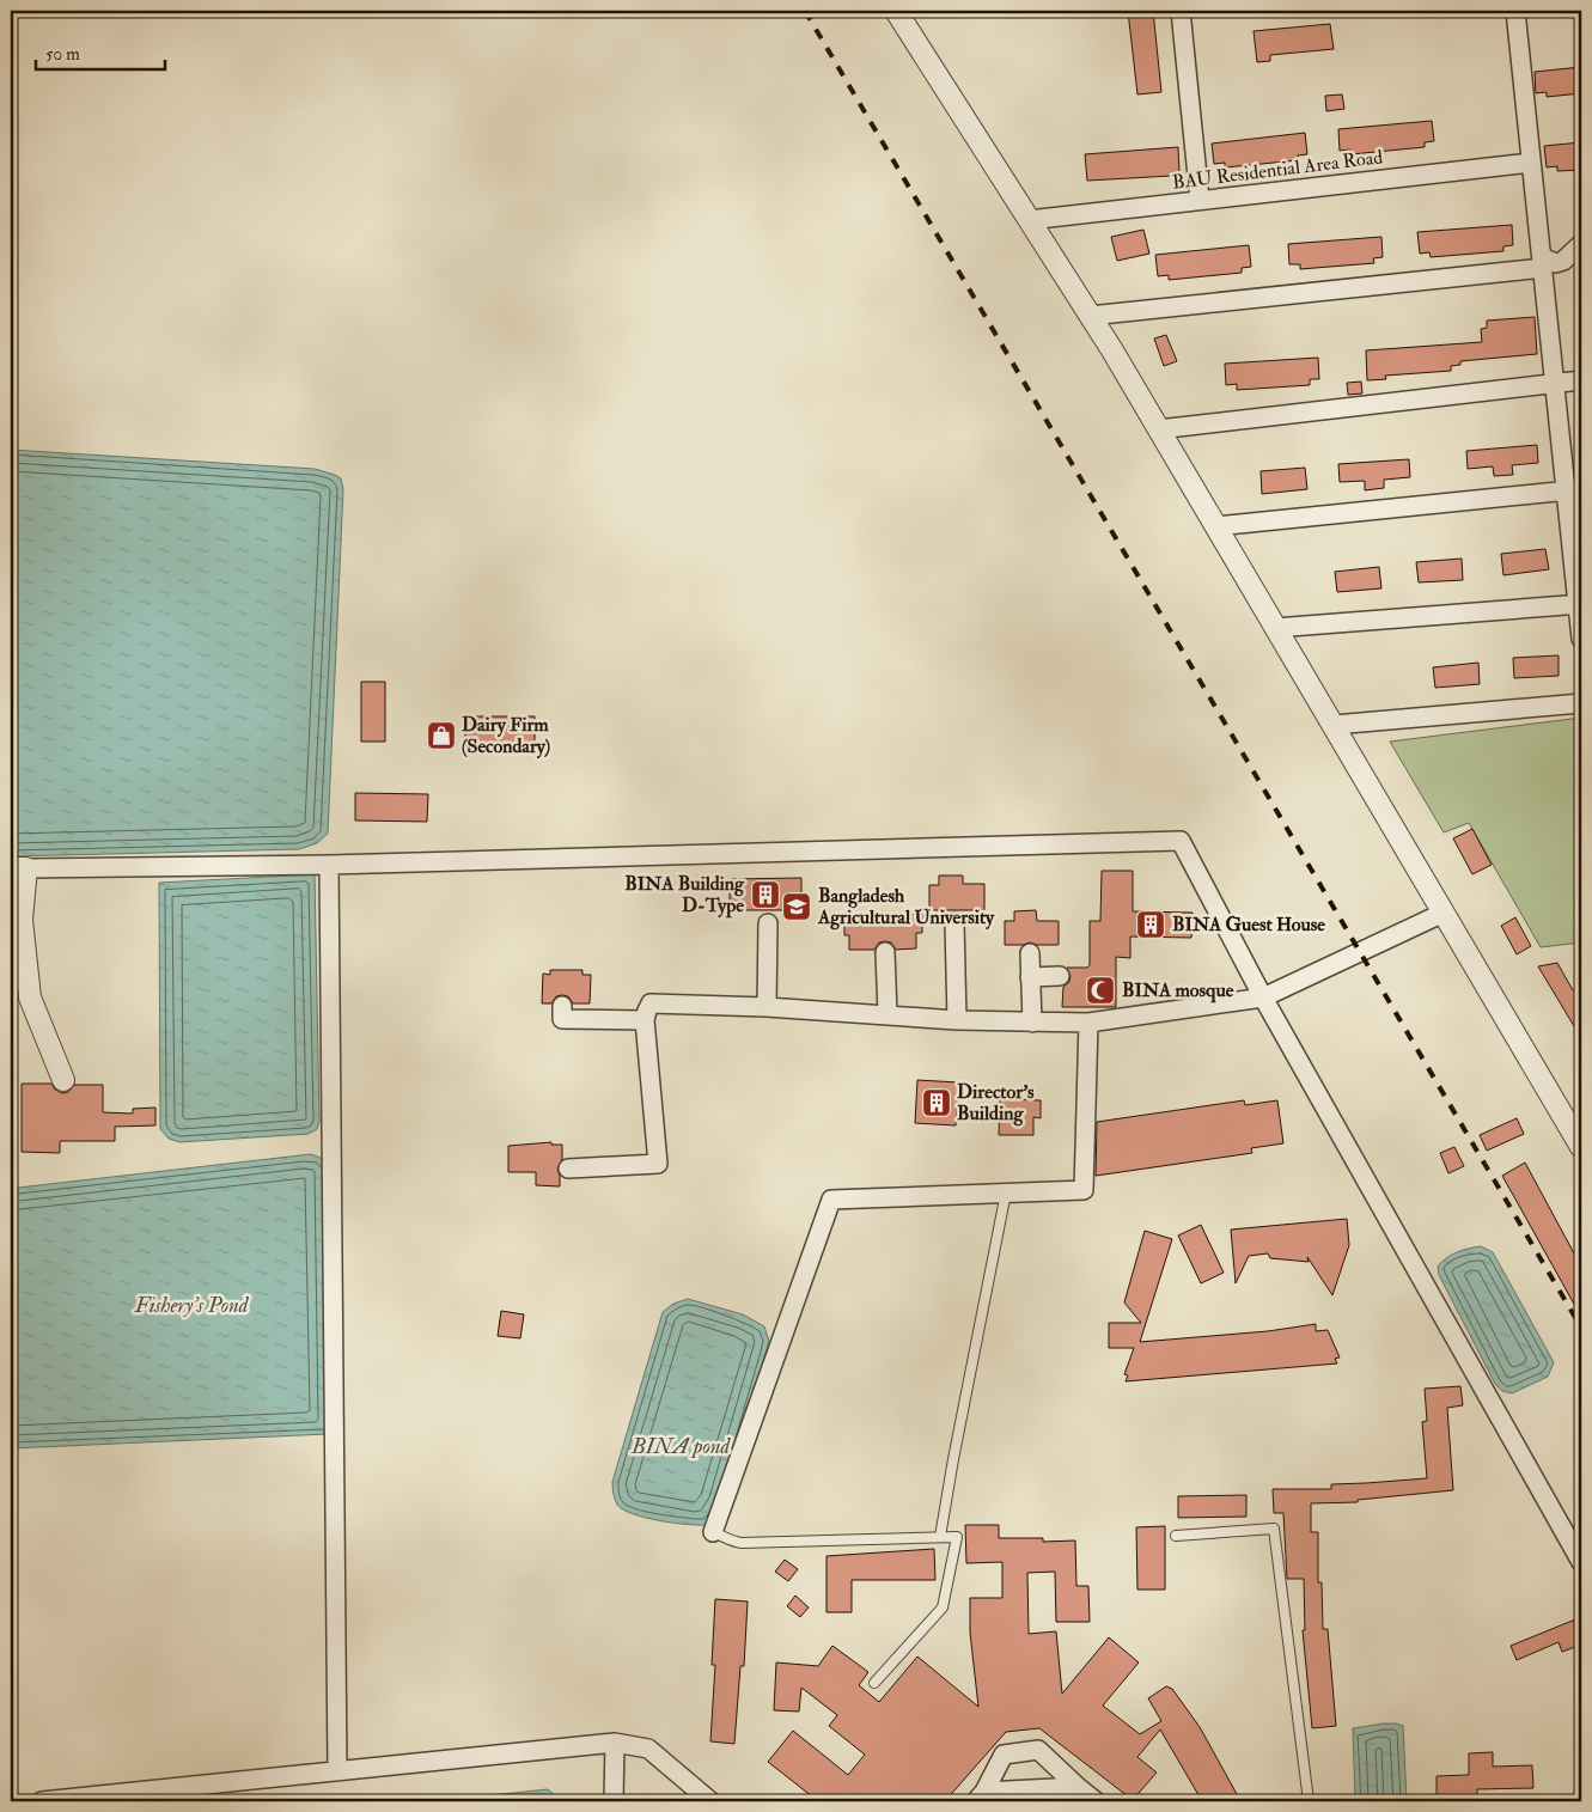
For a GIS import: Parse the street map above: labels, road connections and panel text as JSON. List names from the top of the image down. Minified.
{"streets":{"street":["BAU Residential Area Road"]},"water":["Fishery's Pond","BINA pond"],"places":{"shop":["Dairy Firm (Secondary)"],"building":["BINA Building D-Type","BINA Guest House","Director's Building"],"school or university":["Bangladesh Agricultural University"],"mosque":["BINA mosque"]},"scale_bar":"50 m"}
